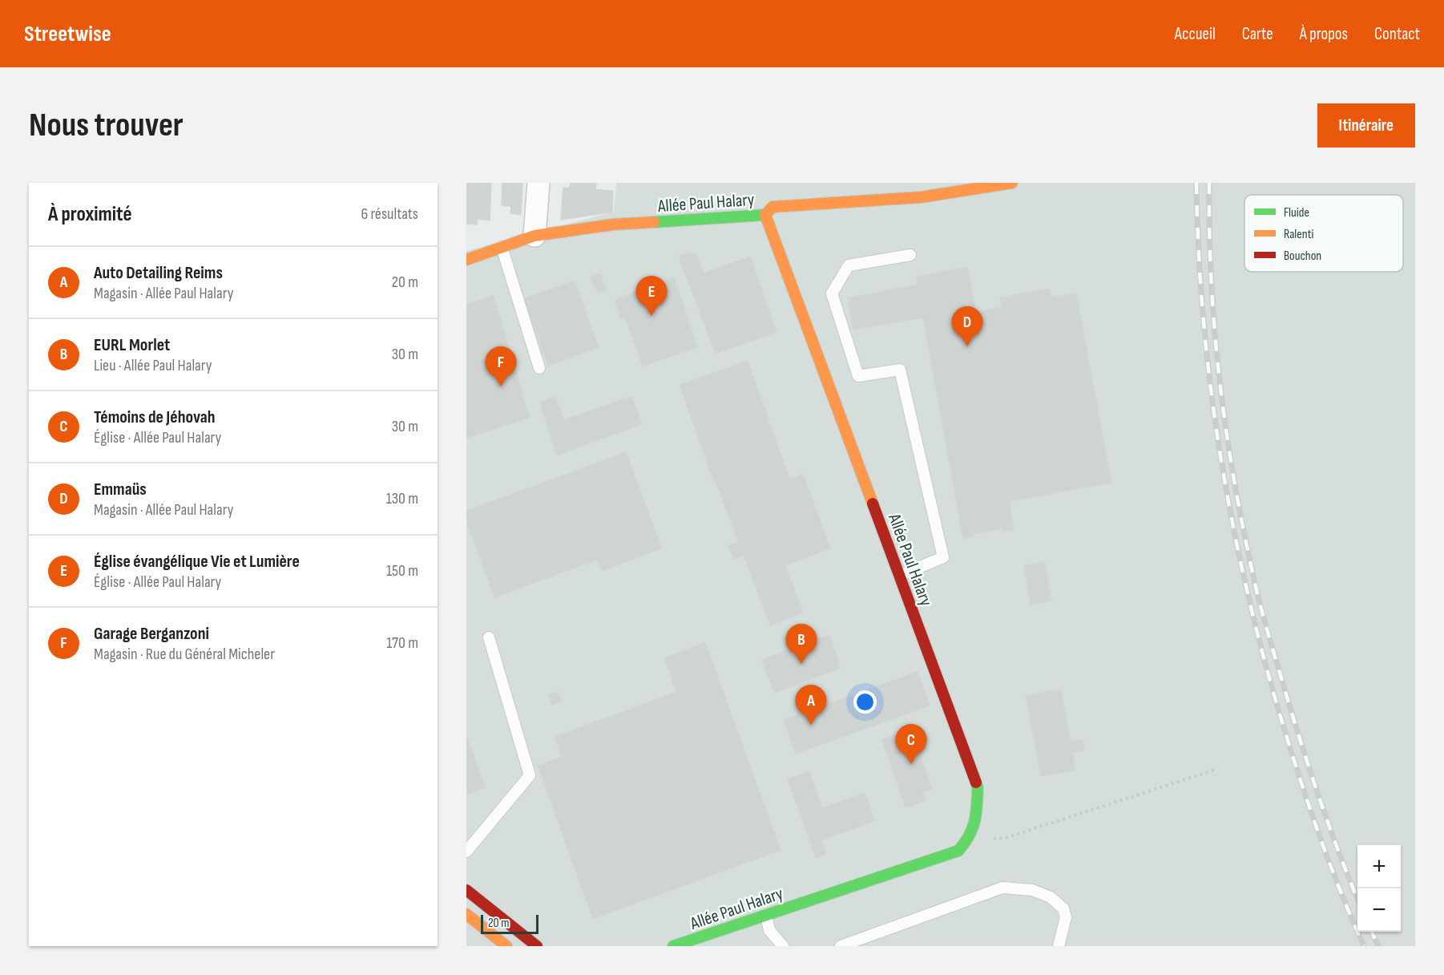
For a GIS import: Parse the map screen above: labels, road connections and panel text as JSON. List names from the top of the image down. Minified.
{"streets":{"street":["Allée Paul Halary"]},"legend":["Fluide","Ralenti","Bouchon"],"scale_bar":"20 m","page":{"header":"Streetwise","nav":["Accueil","Carte","À propos","Contact"],"buttons":"Itinéraire","title":"Nous trouver","heading":["À proximité","6 résultats"],"list":[{"mark":"A","name":"Auto Detailing Reims","note":"Magasin · Allée Paul Halary","value":"20 m"},{"mark":"B","name":"EURL Morlet","note":"Lieu · Allée Paul Halary","value":"30 m"},{"mark":"C","name":"Témoins de Jéhovah","note":"Église · Allée Paul Halary","value":"30 m"},{"mark":"D","name":"Emmaüs","note":"Magasin · Allée Paul Halary","value":"130 m"},{"mark":"E","name":"Église évangélique Vie et Lumière","note":"Église · Allée Paul Halary","value":"150 m"},{"mark":"F","name":"Garage Berganzoni","note":"Magasin · Rue du Général Micheler","value":"170 m"}],"pins":["E","D","F","B","A","C"],"map_buttons":["+","−"],"scale":"20 m"}}
